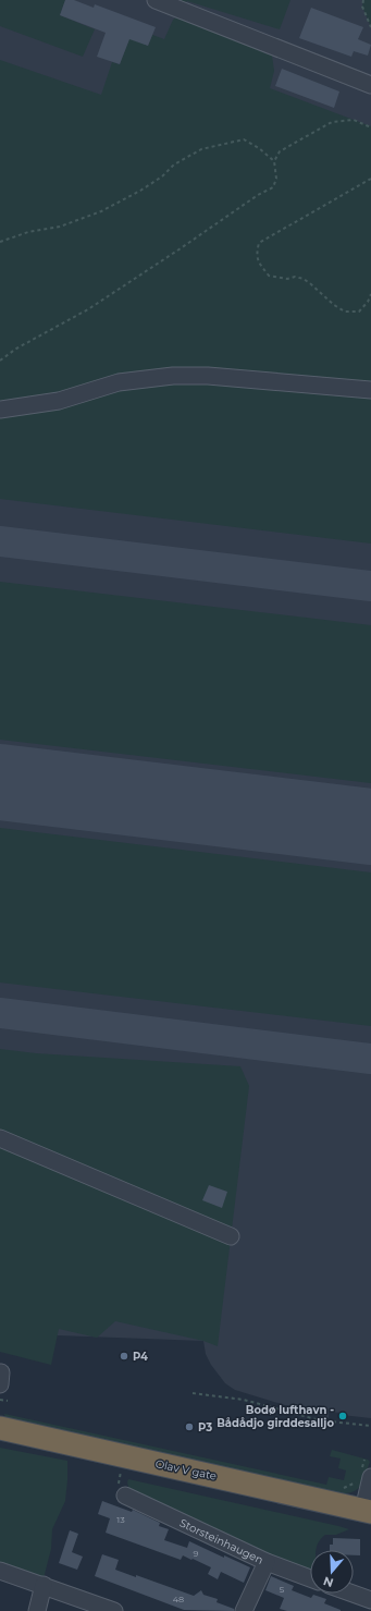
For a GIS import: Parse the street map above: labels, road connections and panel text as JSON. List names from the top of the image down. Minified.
{"streets":{"highway":["Olav V gate"],"street":["Storsteinhaugen"]},"places":["P4","Bodø lufthavn - Bådådjo girddesalljo","P3"],"house_numbers":["13","9","5","48"],"north":"bottom"}
